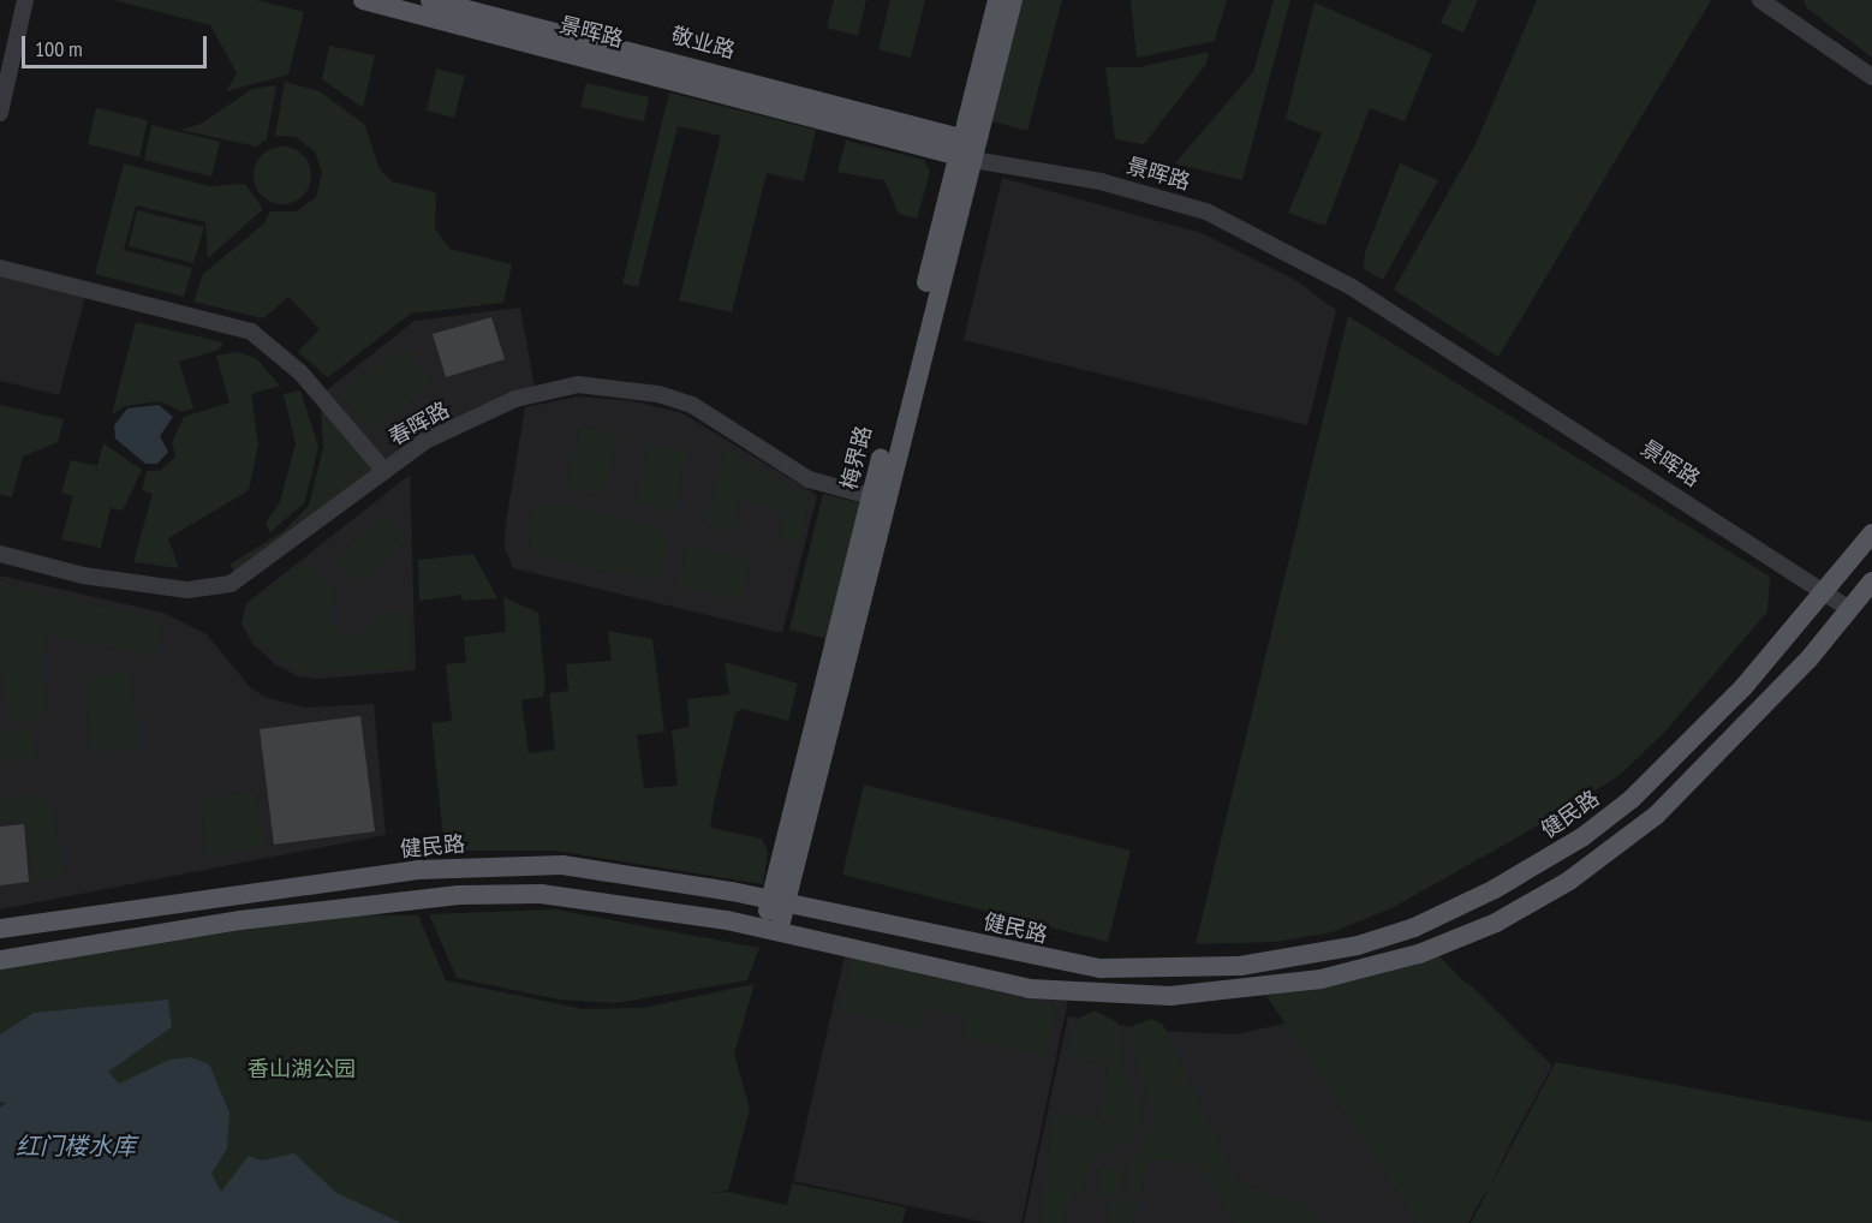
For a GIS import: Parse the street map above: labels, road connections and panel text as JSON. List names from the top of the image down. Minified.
{"streets":{"main road":["景晖路","敬业路","梅界路","健民路"],"street":["春晖路"]},"crossings":[["景晖路","敬业路"],["景晖路","梅界路"],["景晖路","健民路"],["敬业路","梅界路"],["春晖路","梅界路"],["梅界路","健民路"]],"water":["红门楼水库"],"parks":["香山湖公园"],"scale_bar":"100 m"}
